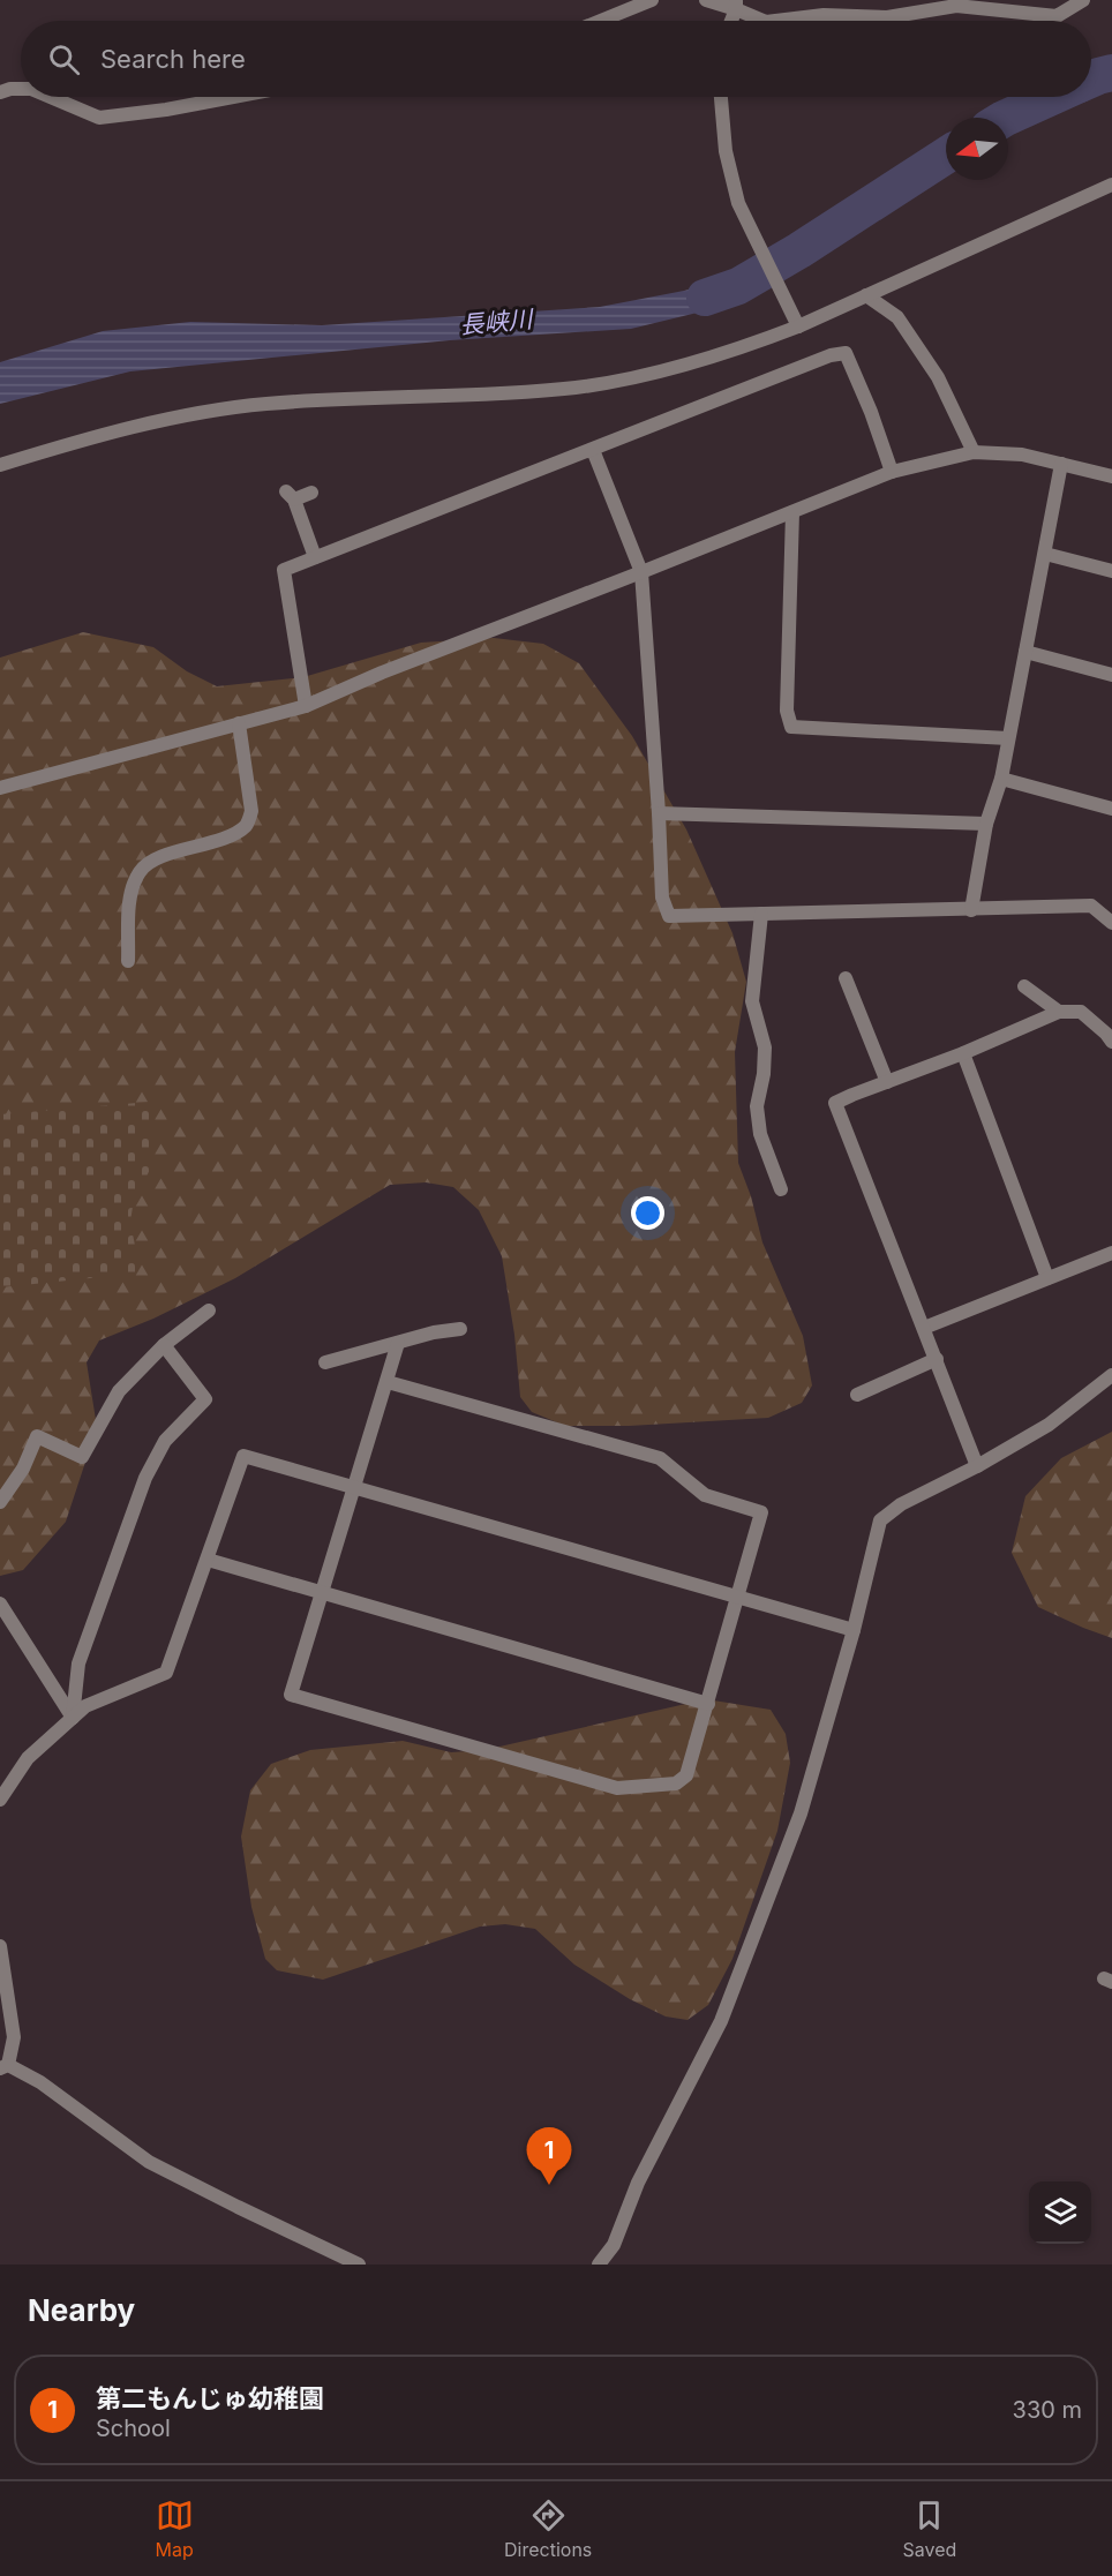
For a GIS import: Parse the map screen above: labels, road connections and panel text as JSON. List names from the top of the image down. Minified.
{"water":["長峡川"],"north":"left","page":{"search":"Search here","pins":"1","heading":"Nearby","list":[{"mark":"1","name":"第二もんじゅ幼稚園","note":"School","value":"330 m"}],"nav":["Map","Directions","Saved"]}}
